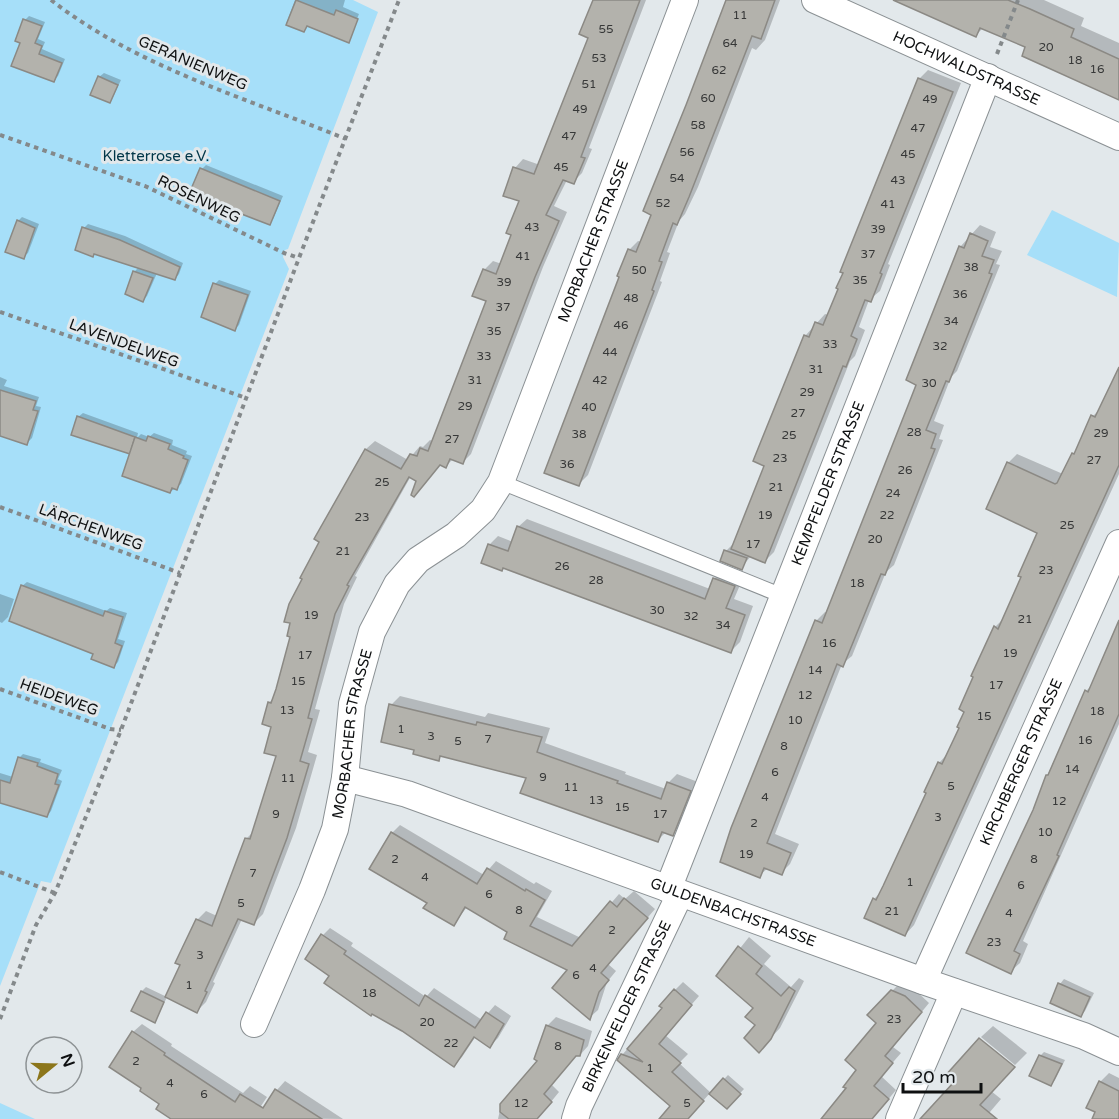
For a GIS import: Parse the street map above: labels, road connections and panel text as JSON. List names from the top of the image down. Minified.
{"streets":{"street":["HOCHWALDSTRASSE","MORBACHER STRASSE","KEMPFELDER STRASSE","KIRCHBERGER STRASSE","GULDENBACHSTRASSE","BIRKENFELDER STRASSE"],"path":["GERANIENWEG","ROSENWEG","LAVENDELWEG","LÄRCHENWEG","HEIDEWEG"]},"crossings":[["HOCHWALDSTRASSE","KEMPFELDER STRASSE"],["MORBACHER STRASSE","GULDENBACHSTRASSE"],["KEMPFELDER STRASSE","GULDENBACHSTRASSE"],["KEMPFELDER STRASSE","BIRKENFELDER STRASSE"],["KIRCHBERGER STRASSE","GULDENBACHSTRASSE"],["GULDENBACHSTRASSE","BIRKENFELDER STRASSE"]],"parks":["Kletterrose e.V."],"house_numbers":["11","55","64","20","53","18","16","62","51","60","49","49","58","47","47","56","45","45","54","43","52","41","43","39","37","41","38","50","35","39","36","48","37","34","46","35","33","32","44","33","31","31","42","30","29","29","40","27","28","29","38","25","27","23","27","36","26","25","21","24","19","22","23","25","20","17","21","26","23","28","18","30","19","32","21","34","16","19","17","14","15","17","12","13","18","15","10","1","3","7","16","5","8","14","6","9","11","5","11","4","13","12","15","9","17","3","2","10","19","2","8","7","4","1","6","6","5","8","21","4","2","23","3","4","6","1","18","23","20","22","8","2","1","4","6","12","5"],"scale_bar":"20 m","north":"right"}
